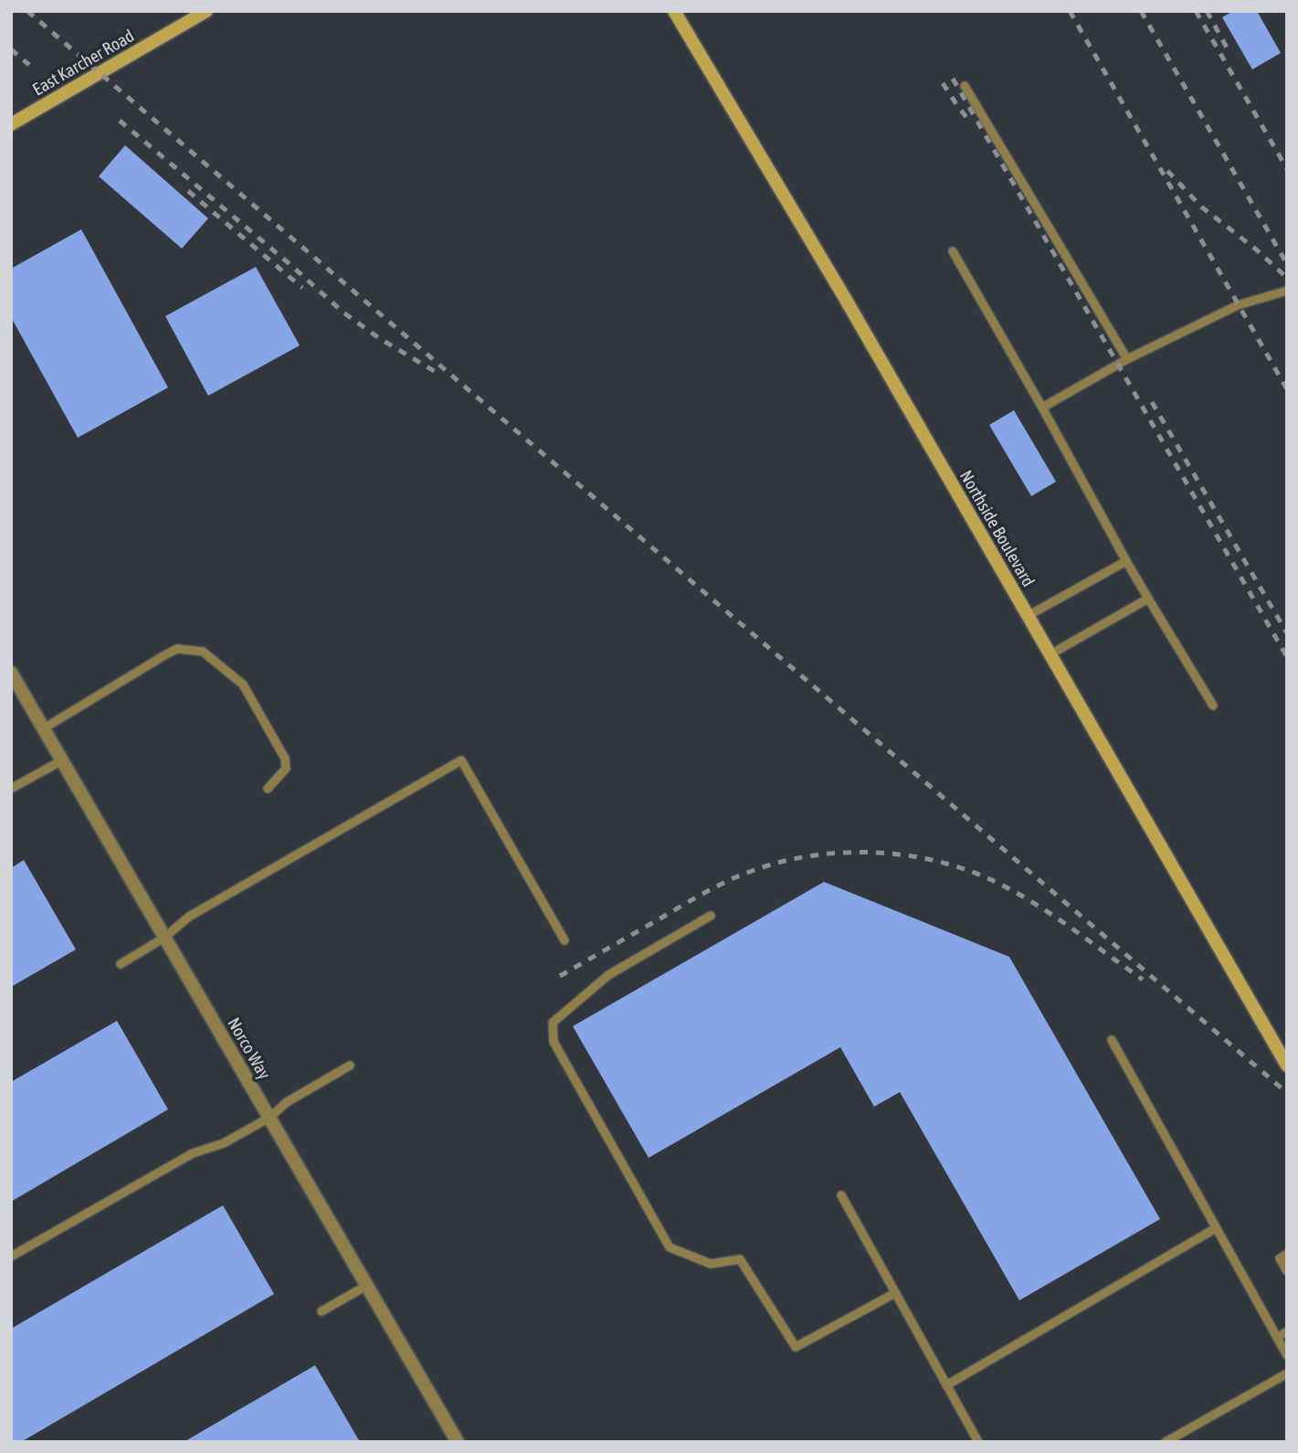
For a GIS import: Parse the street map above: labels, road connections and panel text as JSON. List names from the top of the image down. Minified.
{"streets":{"main road":["East Karcher Road","Northside Boulevard"],"street":["Norco Way"]}}
